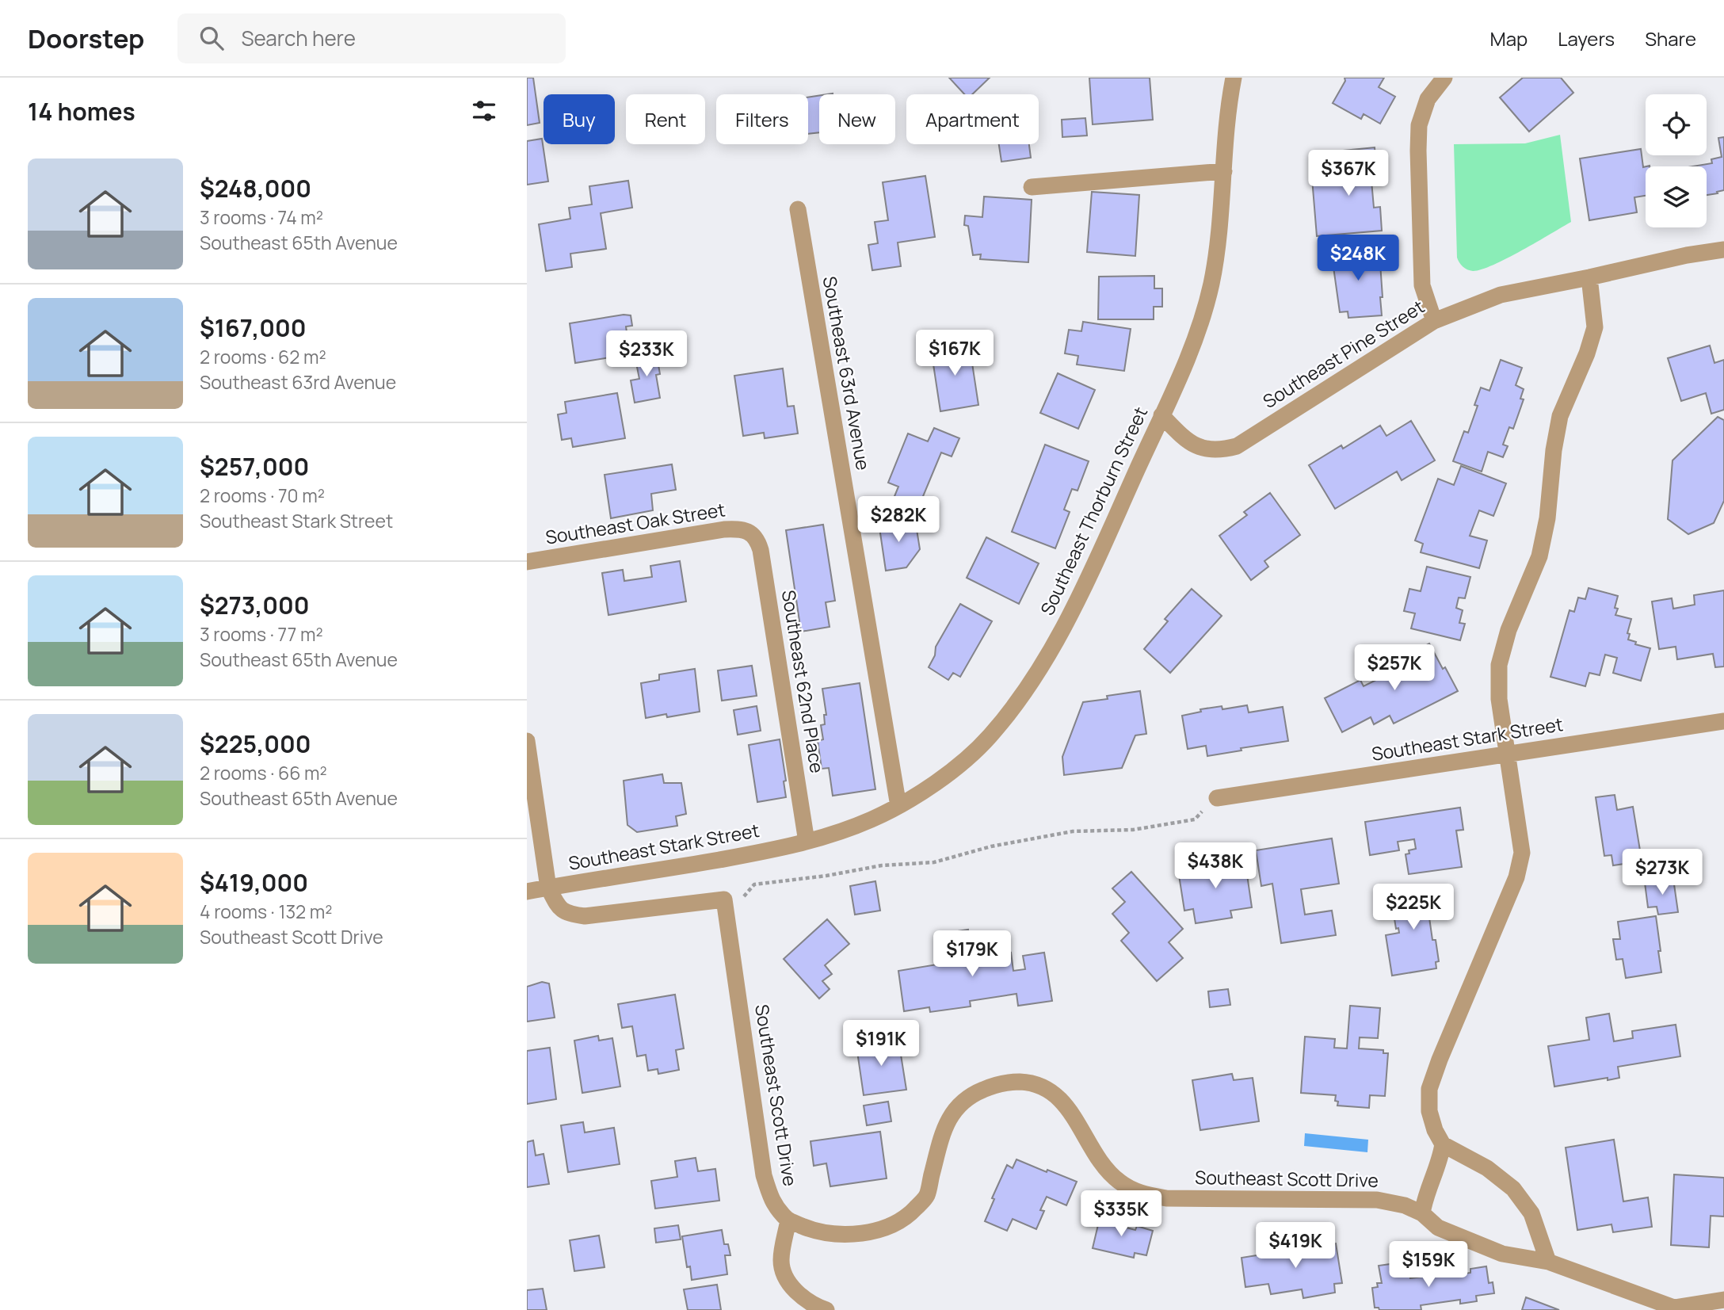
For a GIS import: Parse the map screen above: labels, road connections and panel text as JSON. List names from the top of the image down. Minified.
{"streets":{"street":["Southeast Pine Street","Southeast 63rd Avenue","Southeast Thorburn Street","Southeast Oak Street","Southeast 62nd Place","Southeast Stark Street","Southeast Scott Drive"]},"crossings":[["Southeast Pine Street","Southeast Thorburn Street"],["Southeast 63rd Avenue","Southeast Thorburn Street"],["Southeast Thorburn Street","Southeast 62nd Place"],["Southeast Thorburn Street","Southeast Stark Street"],["Southeast Oak Street","Southeast 62nd Place"],["Southeast 62nd Place","Southeast Stark Street"]],"page":{"header":"Doorstep","search":"Search here","nav":["Map","Layers","Share"],"heading":"14 homes","chip":["Buy","Rent","Filters","New","Apartment"],"list":[{"name":"$248,000","note":"3 rooms · 74 m² · Southeast 65th Avenue"},{"name":"$167,000","note":"2 rooms · 62 m² · Southeast 63rd Avenue"},{"name":"$257,000","note":"2 rooms · 70 m² · Southeast Stark Street"},{"name":"$273,000","note":"3 rooms · 77 m² · Southeast 65th Avenue"},{"name":"$225,000","note":"2 rooms · 66 m² · Southeast 65th Avenue"},{"name":"$419,000","note":"4 rooms · 132 m² · Southeast Scott Drive"}],"price":["$367K","$248K","$167K","$233K","$282K","$257K","$438K","$273K","$225K","$179K","$191K","$335K","$419K","$159K"]}}
